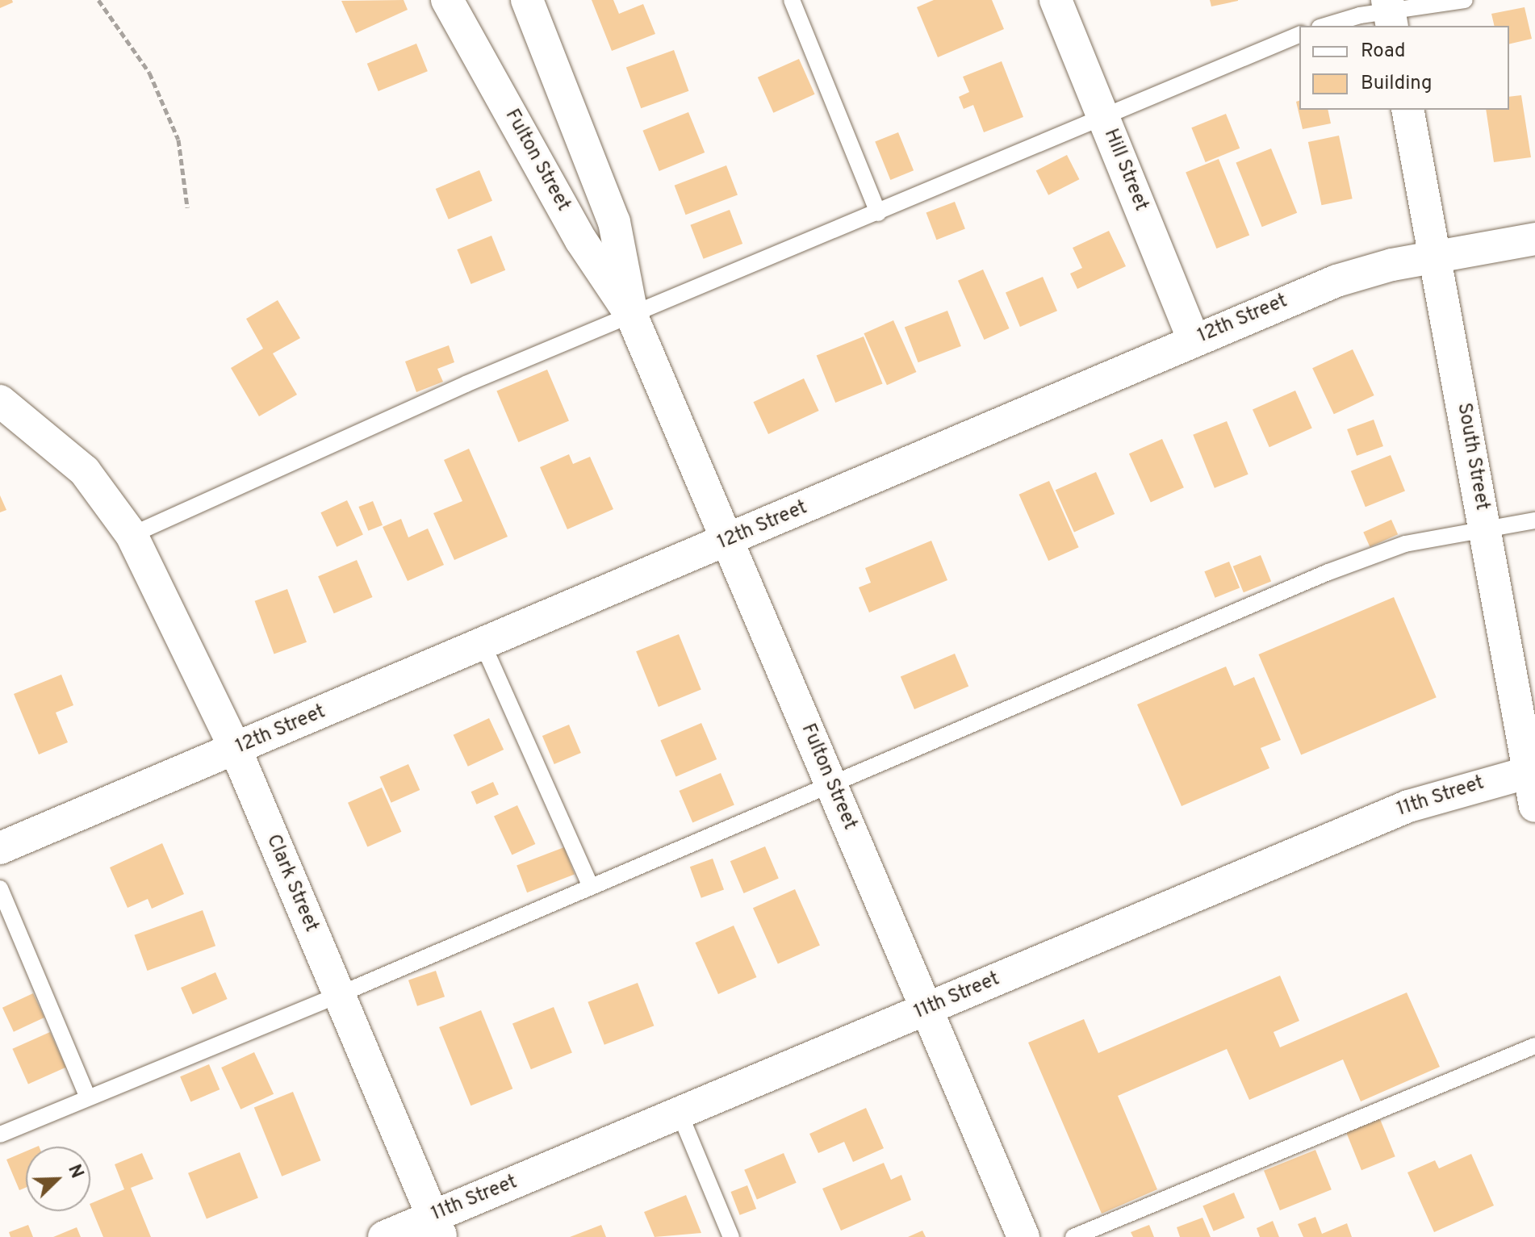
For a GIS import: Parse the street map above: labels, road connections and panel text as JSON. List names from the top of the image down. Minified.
{"streets":{"street":["Fulton Street","Hill Street","12th Street","South Street","11th Street","Clark Street"]},"crossings":[["Fulton Street","12th Street"],["Fulton Street","11th Street"],["Hill Street","12th Street"],["12th Street","South Street"],["12th Street","Clark Street"],["South Street","11th Street"],["11th Street","Clark Street"]],"legend":["Road","Building"],"north":"top right"}
